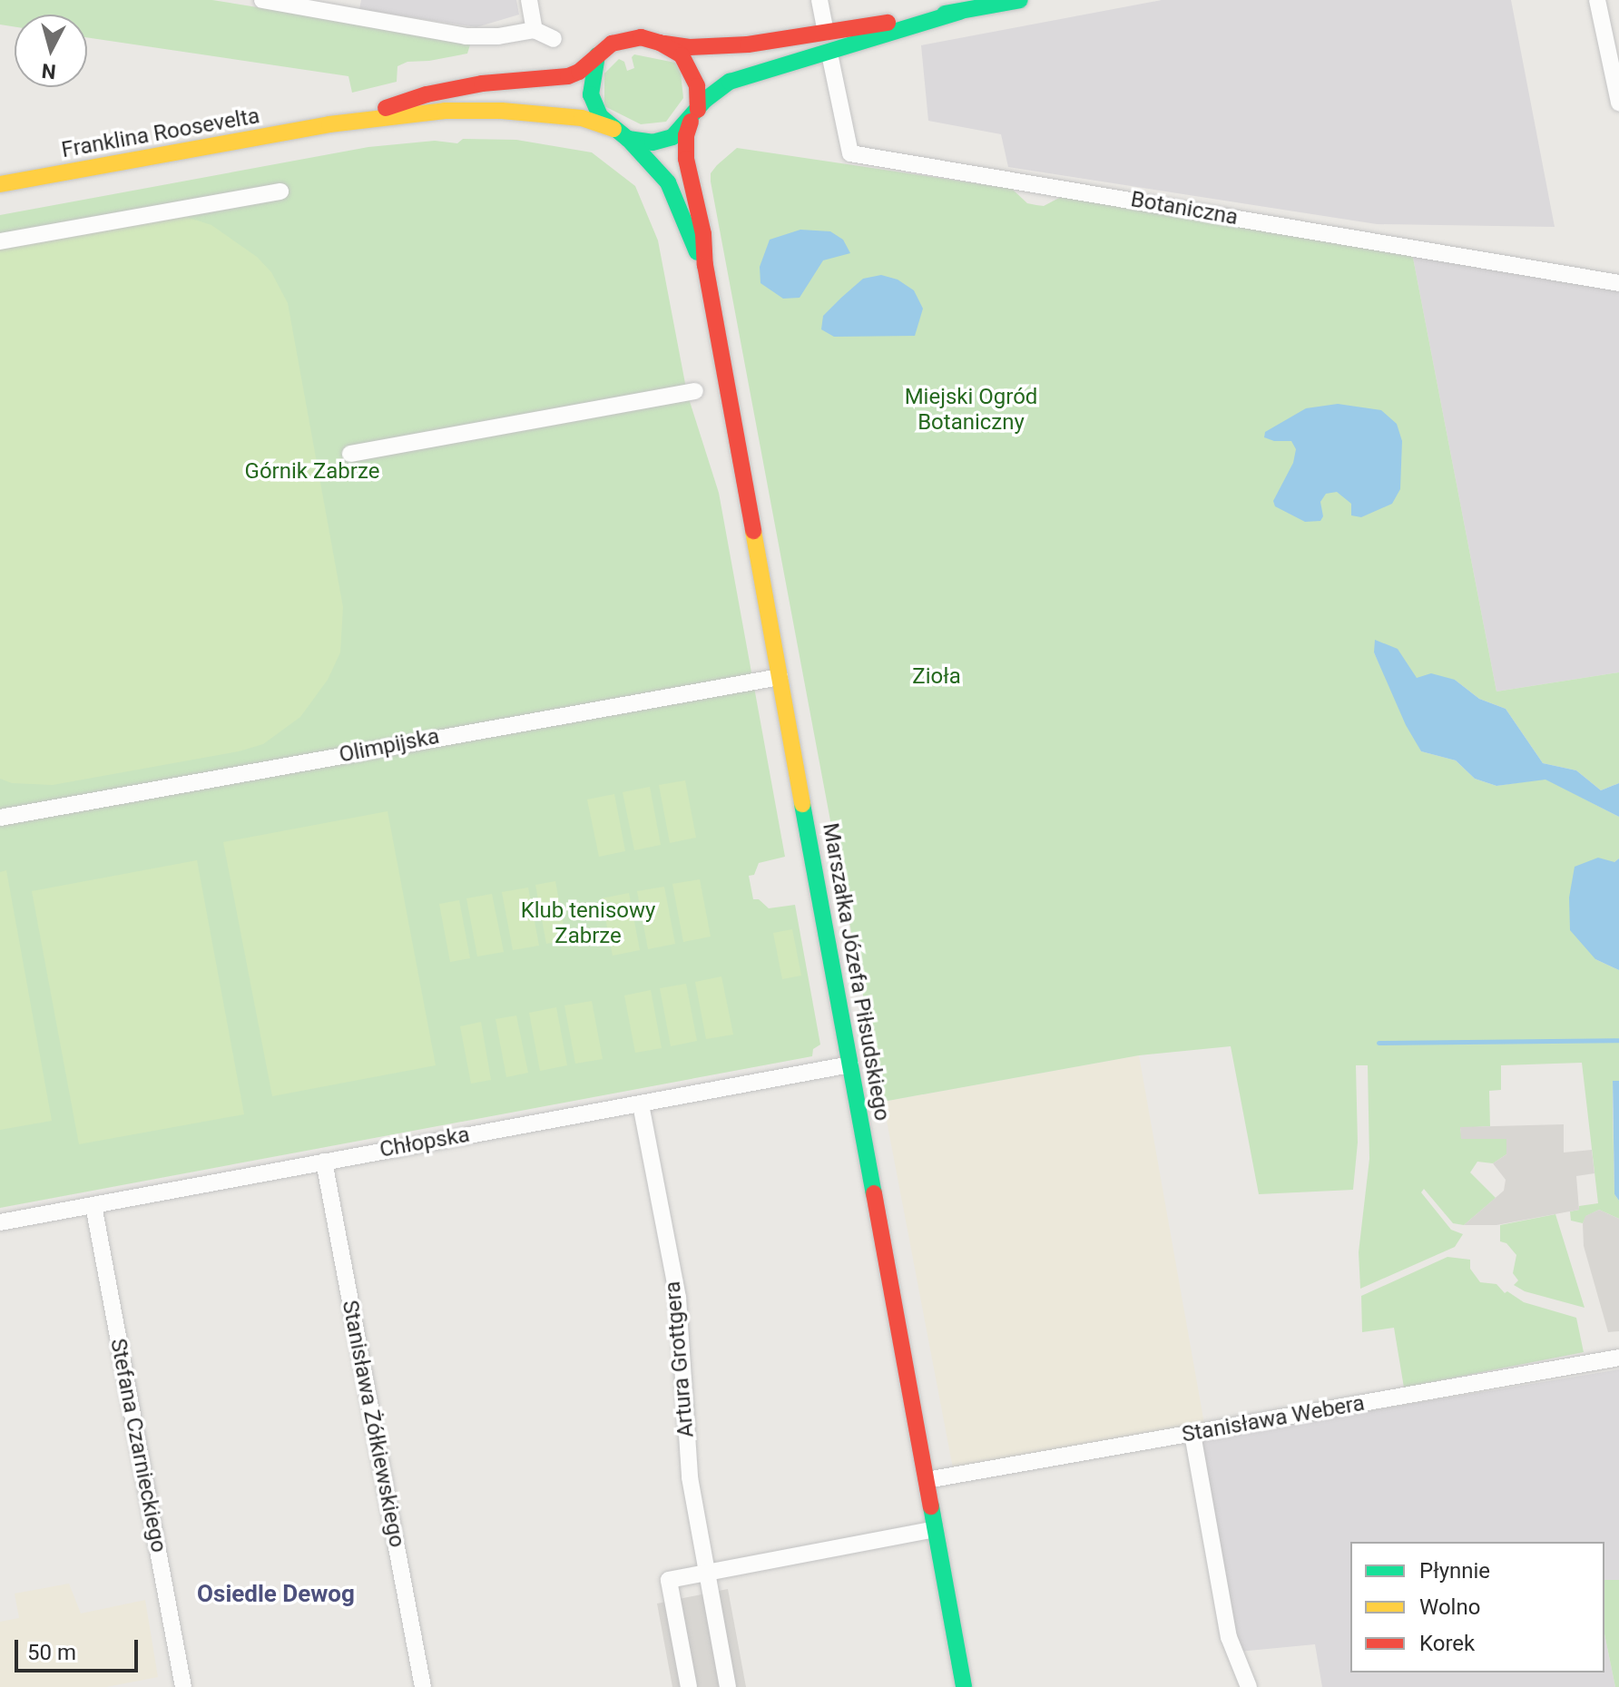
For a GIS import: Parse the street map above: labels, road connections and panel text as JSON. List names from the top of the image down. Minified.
{"streets":{"street":["Franklina Roosevelta","Botaniczna","Olimpijska","Marszałka Józefa Piłsudskiego","Chłopska","Artura Grottgera","Stanisława Webera","Stanisława Żółkiewskiego","Stefana Czarnieckiego"]},"crossings":[["Franklina Roosevelta","Marszałka Józefa Piłsudskiego"],["Olimpijska","Marszałka Józefa Piłsudskiego"],["Marszałka Józefa Piłsudskiego","Chłopska"],["Marszałka Józefa Piłsudskiego","Stanisława Webera"],["Chłopska","Artura Grottgera"],["Chłopska","Stanisława Żółkiewskiego"],["Chłopska","Stefana Czarnieckiego"]],"districts":["Osiedle Dewog"],"parks":["Miejski Ogród Botaniczny","Górnik Zabrze","Zioła","Klub tenisowy Zabrze"],"legend":["Płynnie","Wolno","Korek"],"scale_bar":"50 m","north":"bottom"}
